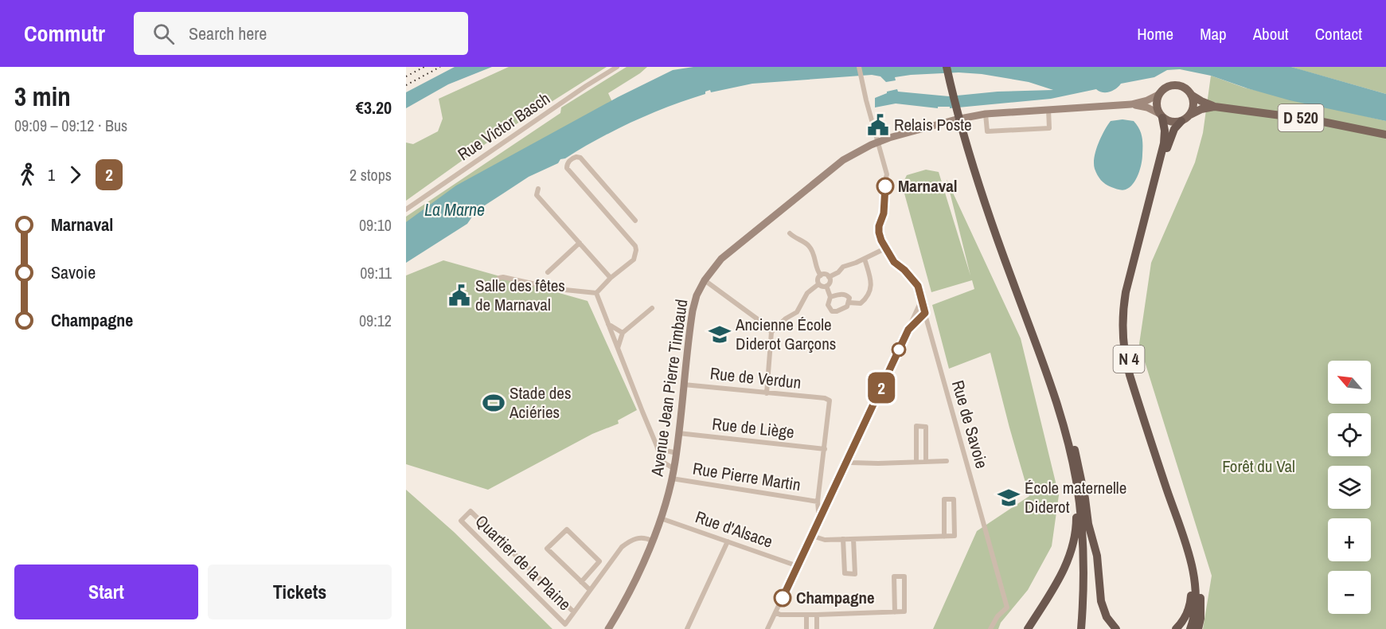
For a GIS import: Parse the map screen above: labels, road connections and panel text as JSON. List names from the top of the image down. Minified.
{"streets":{"highway":["N 4"],"main road":["D 520","Avenue Jean Pierre Timbaud"],"street":["Rue Victor Basch","Rue de Verdun","Rue de Savoie","Rue de Liège","Rue Pierre Martin","Rue d'Alsace","Quartier de la Plaine"]},"crossings":[["D 520","N 4"],["Rue de Verdun","Avenue Jean Pierre Timbaud"],["Rue de Verdun","Rue de Liège"],["Avenue Jean Pierre Timbaud","Rue de Savoie"],["Avenue Jean Pierre Timbaud","Rue de Liège"],["Avenue Jean Pierre Timbaud","Rue Pierre Martin"],["Avenue Jean Pierre Timbaud","Rue d'Alsace"]],"water":["La Marne"],"parks":["Forêt du Val"],"places":{"public building":["Relais Poste","Salle des fêtes de Marnaval"],"other":["Marnaval","Champagne"],"school or university":["Ancienne École Diderot Garçons","École maternelle Diderot"],"sports":["Stade des Aciéries"]},"lines":["bus line 2"],"north":"top left","page":{"header":"Commutr","search":"Search here","nav":["Home","Map","About","Contact"],"heading":["3 min","09:09 – 09:12 · Bus","€3.20"],"on_map":"2","legs":["1","2","2 stops"],"list":[{"name":"Marnaval","value":"09:10"},{"name":"Savoie","value":"09:11"},{"name":"Champagne","value":"09:12"}],"map_buttons":["+","−"],"buttons":["Start","Tickets"]}}
